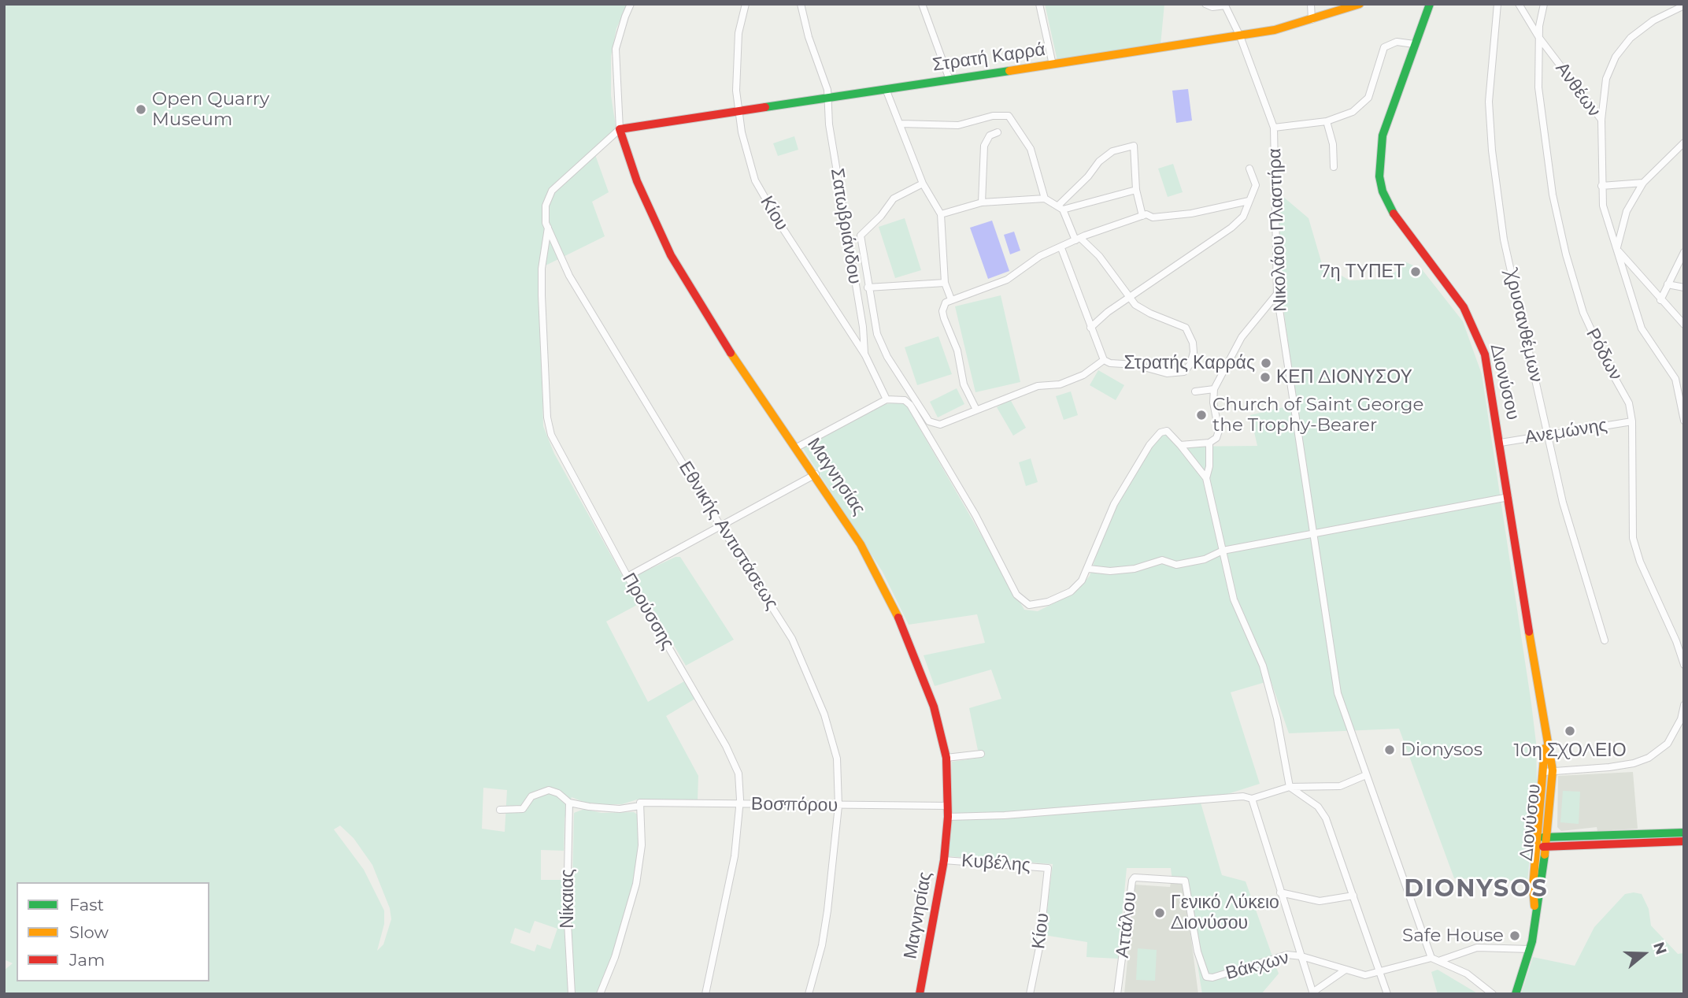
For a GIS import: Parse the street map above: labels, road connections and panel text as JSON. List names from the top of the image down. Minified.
{"streets":{"street":["Στρατή Καρρά","Ανθέων","Κίου","Σατωβριάνδου","Νικολάου Πλαστήρα","Χρυσανθέμων","Ρόδων","Διονύσου","Ανεμώνης","Μαγνησίας","Εθνικής Αντιστάσεως","Προύσσης","Βοσπόρου","Κυβέλης","Νίκαιας","Αττάλου","Βάκχων"]},"crossings":[["Στρατή Καρρά","Κίου"],["Στρατή Καρρά","Σατωβριάνδου"],["Στρατή Καρρά","Νικολάου Πλαστήρα"],["Στρατή Καρρά","Μαγνησίας"],["Στρατή Καρρά","Εθνικής Αντιστάσεως"],["Ανθέων","Ρόδων"],["Κίου","Σατωβριάνδου"],["Κίου","Κυβέλης"],["Νικολάου Πλαστήρα","Βάκχων"],["Χρυσανθέμων","Ανεμώνης"],["Ρόδων","Ανεμώνης"],["Διονύσου","Ανεμώνης"],["Μαγνησίας","Εθνικής Αντιστάσεως"],["Μαγνησίας","Βοσπόρου"],["Μαγνησίας","Κυβέλης"],["Εθνικής Αντιστάσεως","Προύσσης"],["Εθνικής Αντιστάσεως","Βοσπόρου"],["Προύσσης","Βοσπόρου"],["Βοσπόρου","Νίκαιας"],["Αττάλου","Βάκχων"]],"districts":["DIONYSOS"],"places":["Open Quarry Museum","7η ΤΥΠΕΤ","Στρατής Καρράς","ΚΕΠ ΔΙΟΝΥΣΟΥ","Church of Saint George the Trophy-Bearer","10η ΣΧΟΛΕΙΟ","Dionysos","Γενικό Λύκειο Διονύσου","Safe House"],"legend":["Fast","Slow","Jam"],"north":"right"}
